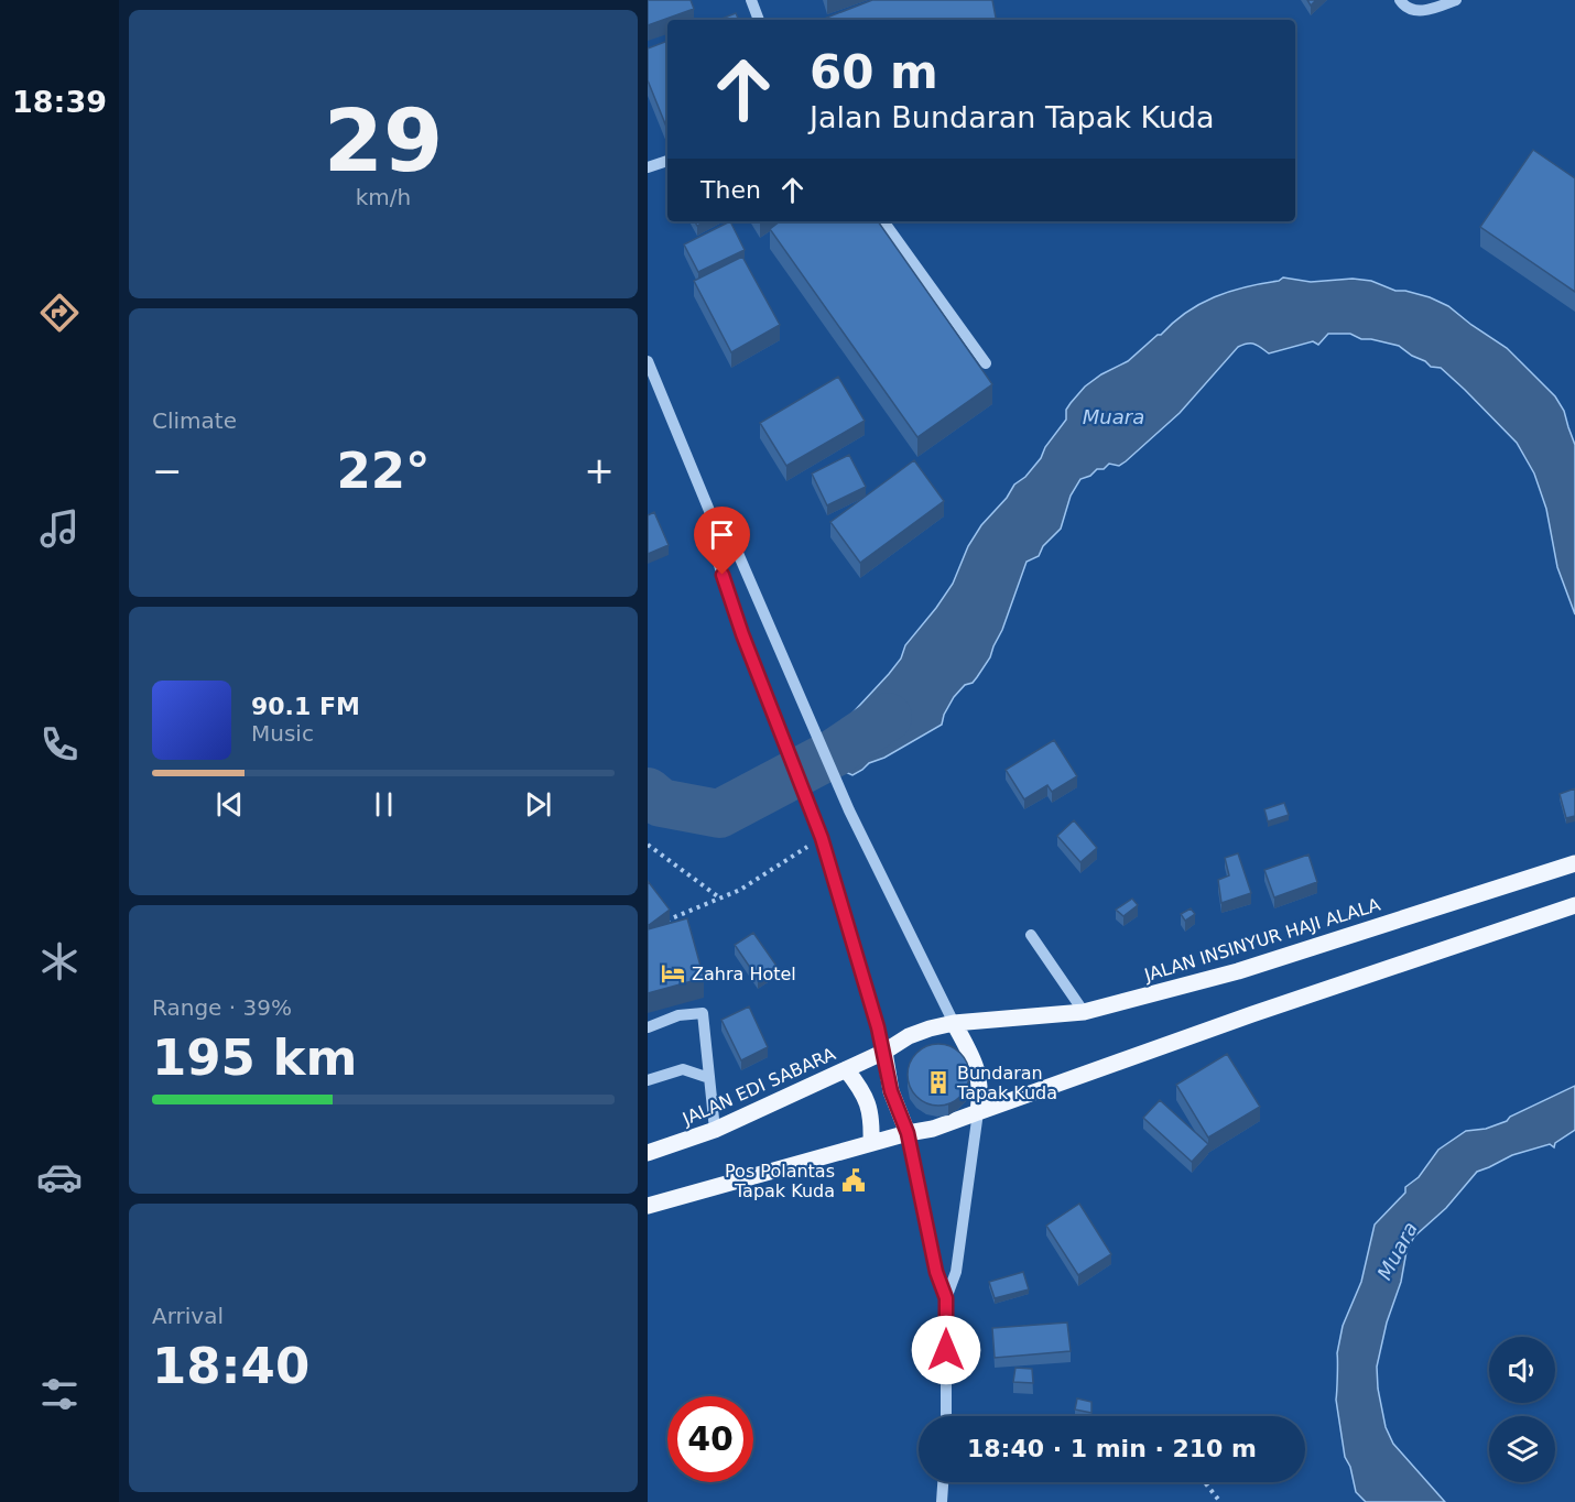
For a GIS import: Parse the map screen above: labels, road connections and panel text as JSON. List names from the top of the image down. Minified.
{"streets":{"main road":["JALAN INSINYUR HAJI ALALA","JALAN EDI SABARA"]},"crossings":[["JALAN INSINYUR HAJI ALALA","JALAN EDI SABARA"]],"water":["Muara"],"places":{"hotel":["Zahra Hotel"],"building":["Bundaran Tapak Kuda"],"public building":["Pos Polantas Tapak Kuda"]},"page":{"tabs":"18:39","tile":[["29","km/h"],"Climate",["Range · 39%","195 km"],["Arrival","18:40"]],"turn":["60 m","Jalan Bundaran Tapak Kuda"],"then":"Then","heat":["−","22°","+"],"song":["90.1 FM","Music"],"limit":"40","trip":"18:40 · 1 min · 210 m"}}
